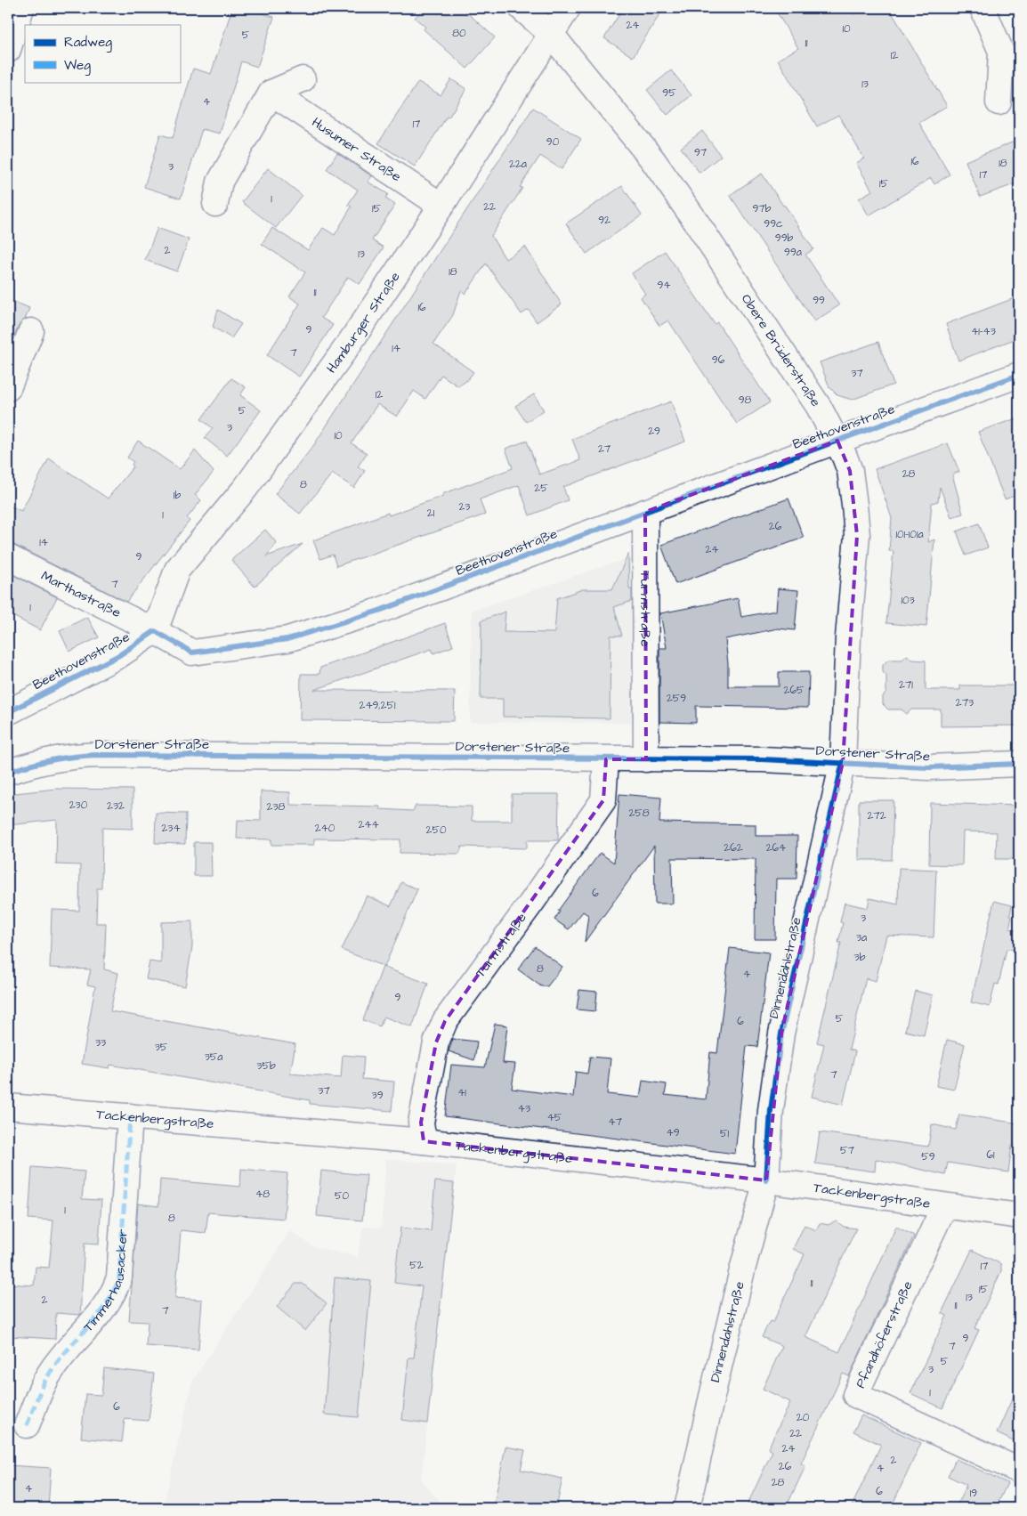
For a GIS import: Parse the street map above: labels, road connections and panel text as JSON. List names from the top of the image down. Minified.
{"streets":{"main road":["Husumer Straße","Hamburger Straße","Obere Brüderstraße","Beethovenstraße","Marthastraße","Turmstraße","Dorstener Straße","Dinnendahlstraße","Tackenbergstraße","Timmerhausacker","Pfandhöferstraße"]},"crossings":[["Husumer Straße","Hamburger Straße"],["Hamburger Straße","Obere Brüderstraße"],["Hamburger Straße","Beethovenstraße"],["Hamburger Straße","Marthastraße"],["Obere Brüderstraße","Beethovenstraße"],["Obere Brüderstraße","Dorstener Straße"],["Obere Brüderstraße","Dinnendahlstraße"],["Beethovenstraße","Marthastraße"],["Beethovenstraße","Turmstraße"],["Turmstraße","Dorstener Straße"],["Turmstraße","Tackenbergstraße"],["Dorstener Straße","Dinnendahlstraße"],["Dinnendahlstraße","Tackenbergstraße"],["Tackenbergstraße","Timmerhausacker"],["Tackenbergstraße","Pfandhöferstraße"]],"house_numbers":["24","10","80","5","11","12","13","95","4","17","90","97","16","18","22a","3","17","15","1","22","15","97b","92","99c","99b","2","99a","13","18","94","11","99","16","9","41-43","14","7","96","37","12","98","5","3","29","10","27","28","8","25","1b","23","21","1","26","101-101a","14","24","9","7","103","1","271","265","259","273","249,251","230","232","238","258","272","244","234","240","250","262","264","6","3","3a","3b","8","4","9","5","6","33","35","35a","35b","7","37","41","39","43","45","47","49","51","57","61","59","48","50","1","8","52","17","11","15","13","2","11","7","9","7","5","3","1","6","20","22","24","2","26","4","28","4","6","19"],"legend":["Radweg","Weg"]}
